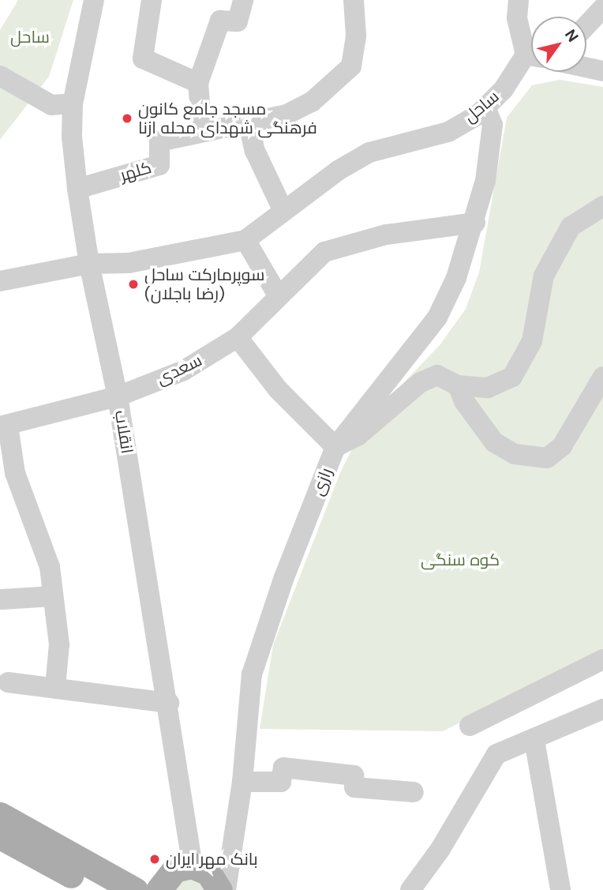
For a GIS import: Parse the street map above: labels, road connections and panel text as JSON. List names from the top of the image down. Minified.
{"streets":{"street":["ساحل","کلهر","سعدی","انقلاب","رازی"]},"crossings":[["ساحل","انقلاب"],["ساحل","رازی"],["کلهر","انقلاب"],["سعدی","انقلاب"],["سعدی","رازی"]],"parks":["ساحل","کوه سنگی"],"places":["مسجد جامع کانون فرهنگی شهدای محله ازنا","سوپرمارکت ساحل (رضا باجلان)","بانک مهر ایران"],"north":"top right"}
